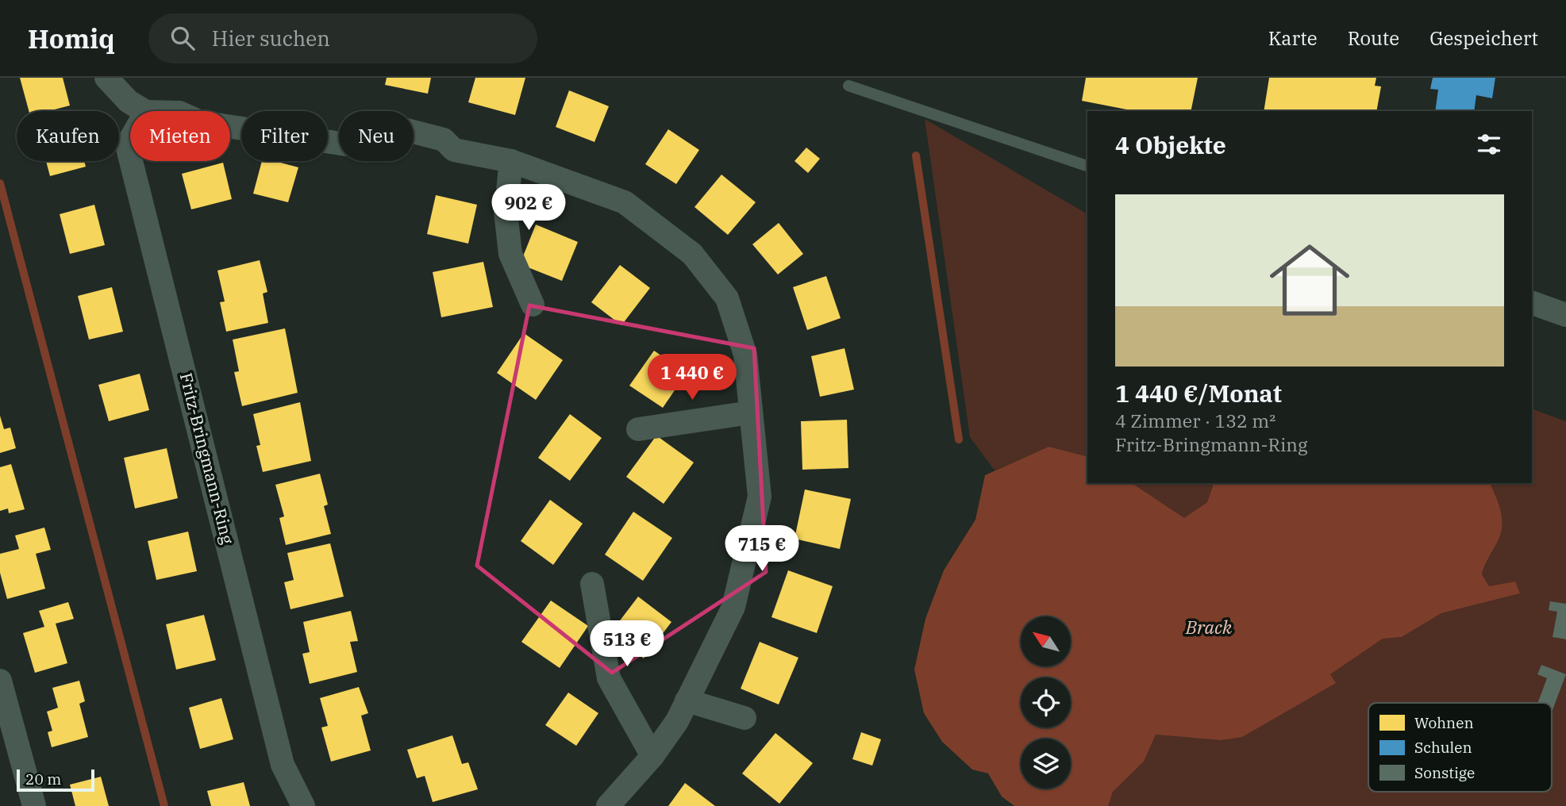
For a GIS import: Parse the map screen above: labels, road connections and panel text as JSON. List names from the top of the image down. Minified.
{"streets":{"street":["Fritz-Bringmann-Ring"]},"water":["Brack"],"legend":["Wohnen","Schulen","Sonstige"],"scale_bar":"20 m","north":"top left","page":{"header":"Homiq","search":"Hier suchen","nav":["Karte","Route","Gespeichert"],"chip":["Kaufen","Mieten","Filter","Neu"],"heading":"4 Objekte","list":[{"name":"1 440 €/Monat","note":"4 Zimmer · 132 m² · Fritz-Bringmann-Ring"}],"price":["902 €","1 440 €","715 €","513 €"],"scale":"20 m"}}
